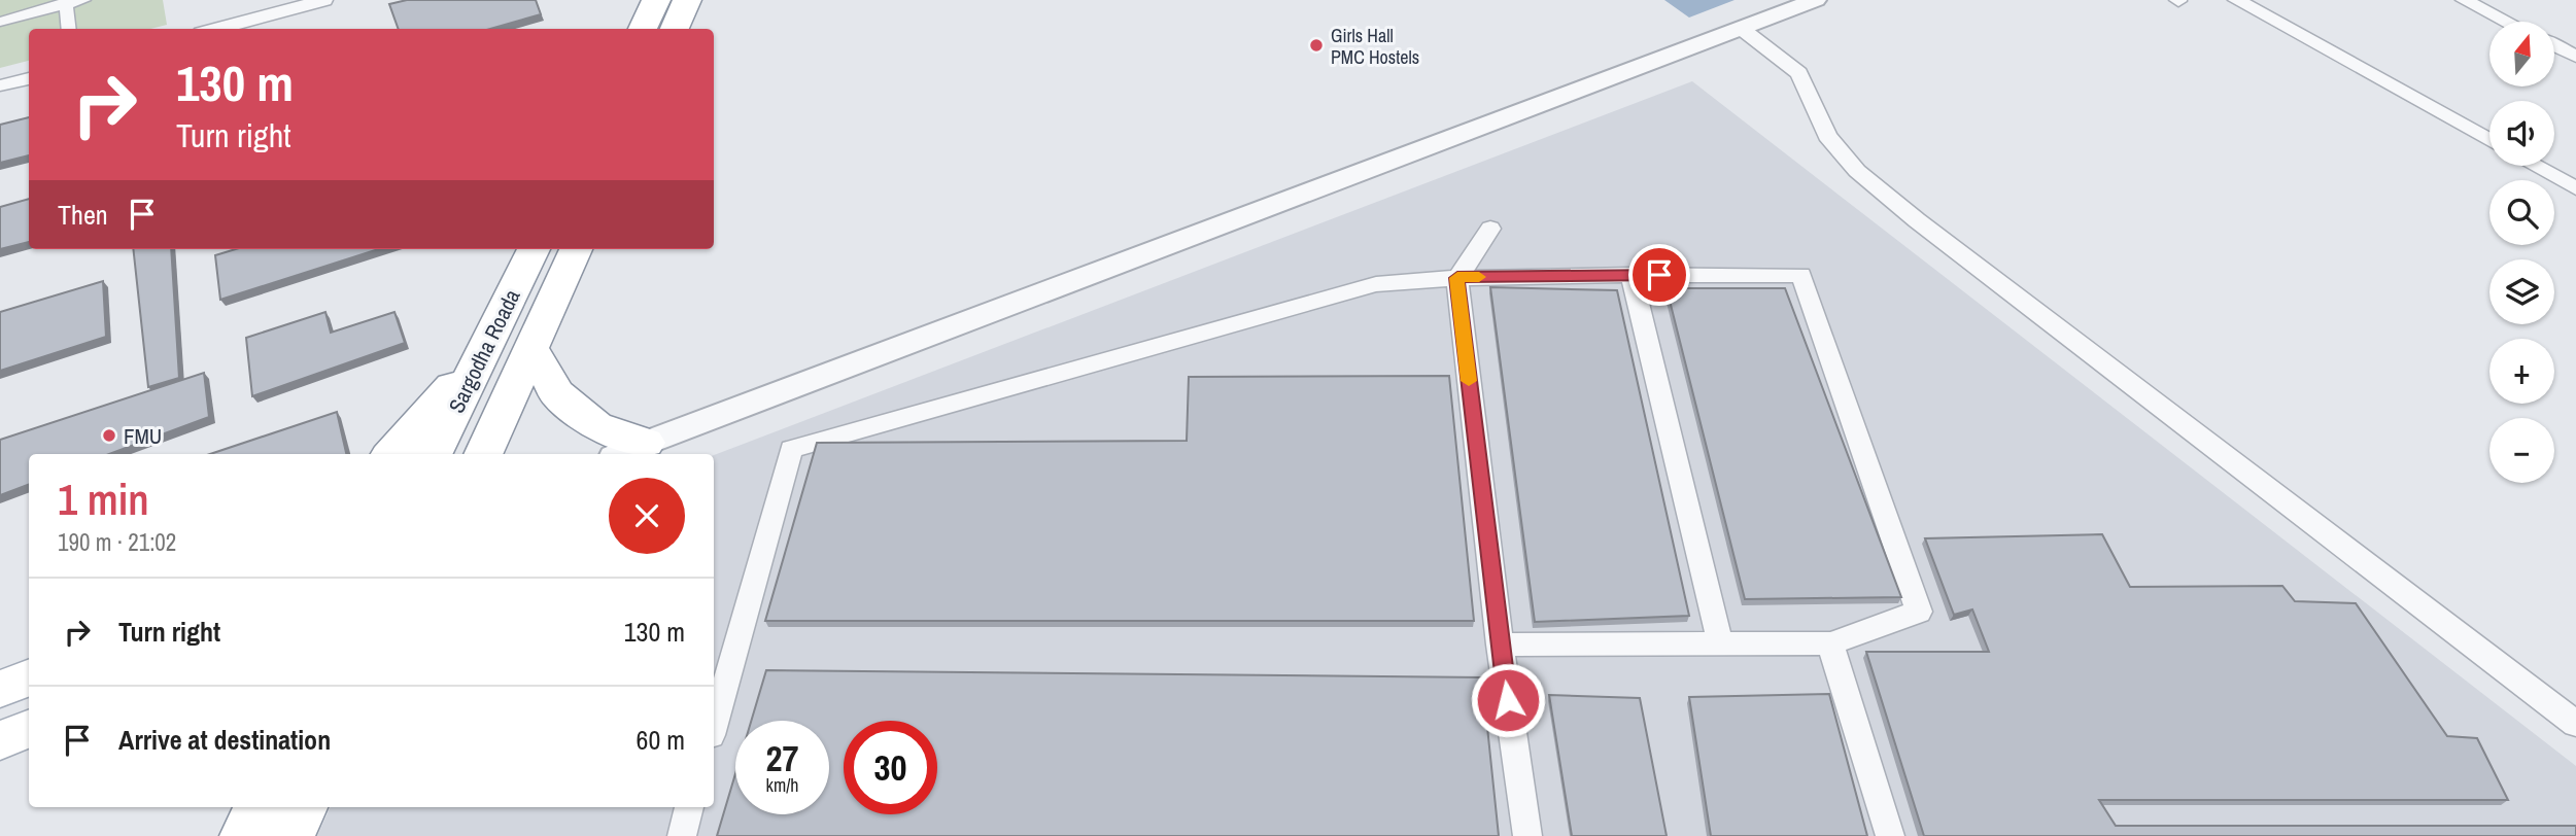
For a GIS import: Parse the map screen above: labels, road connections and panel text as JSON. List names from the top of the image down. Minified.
{"streets":{"highway":["Sargodha Roada"]},"places":["Girls Hall PMC Hostels","FMU"],"north":"top","page":{"map_buttons":["+","−"],"turn":["130 m","Turn right"],"then":"Then","heading":["1 min","190 m · 21:02"],"list":[{"name":"Turn right","value":"130 m"},{"name":"Arrive at destination","value":"60 m"}],"speed":"27 km/h","limit":"30"}}
